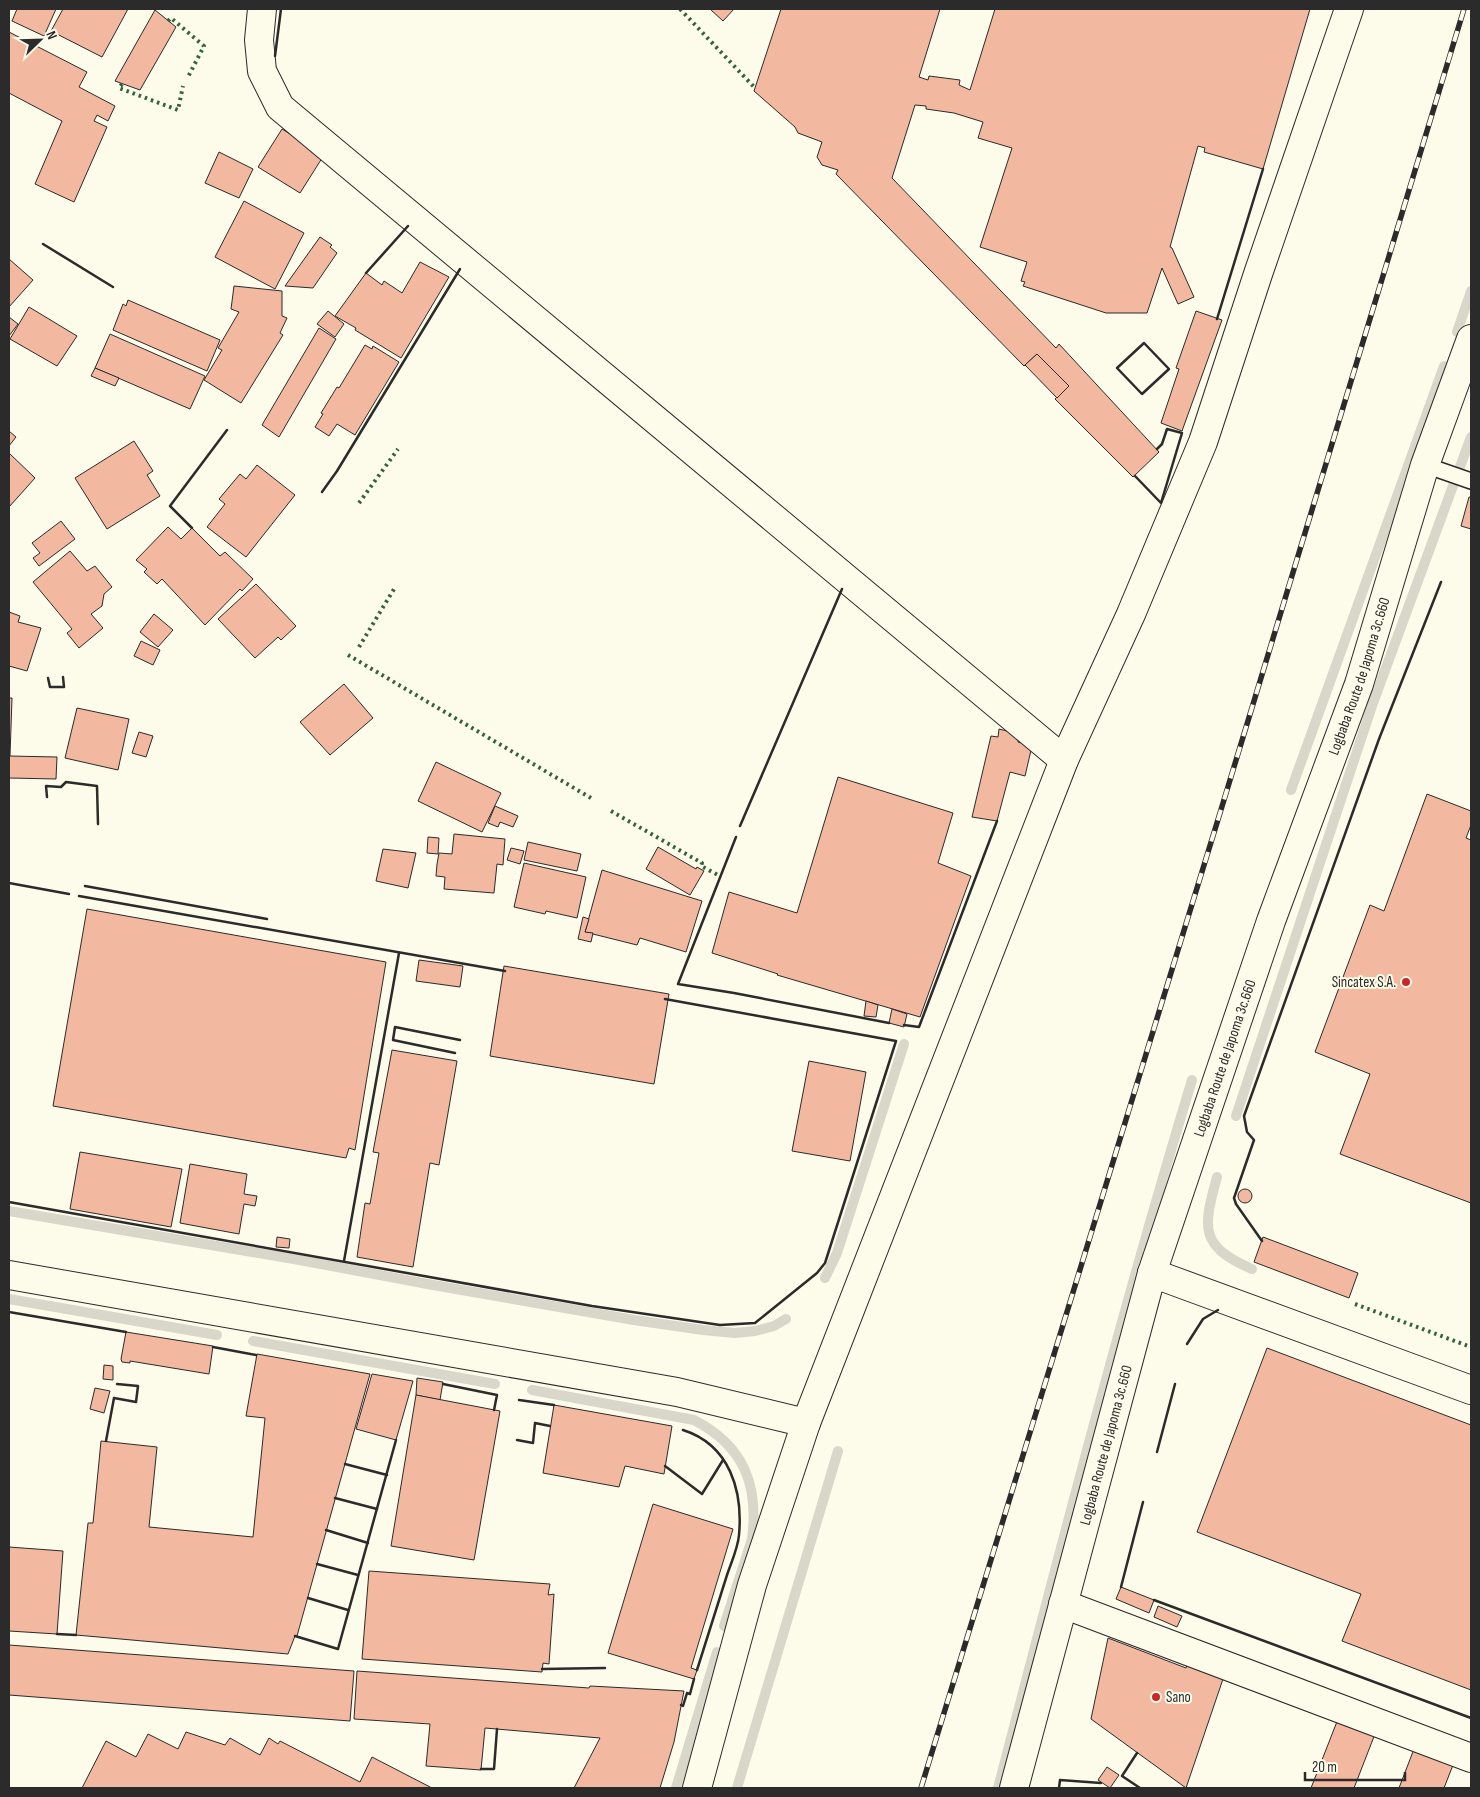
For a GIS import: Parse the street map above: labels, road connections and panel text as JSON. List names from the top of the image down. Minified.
{"streets":{"street":["Logbaba Route de Japoma 3c.660"]},"places":["Sincatex S.A.","Sano"],"scale_bar":"20 m","north":"top right"}
